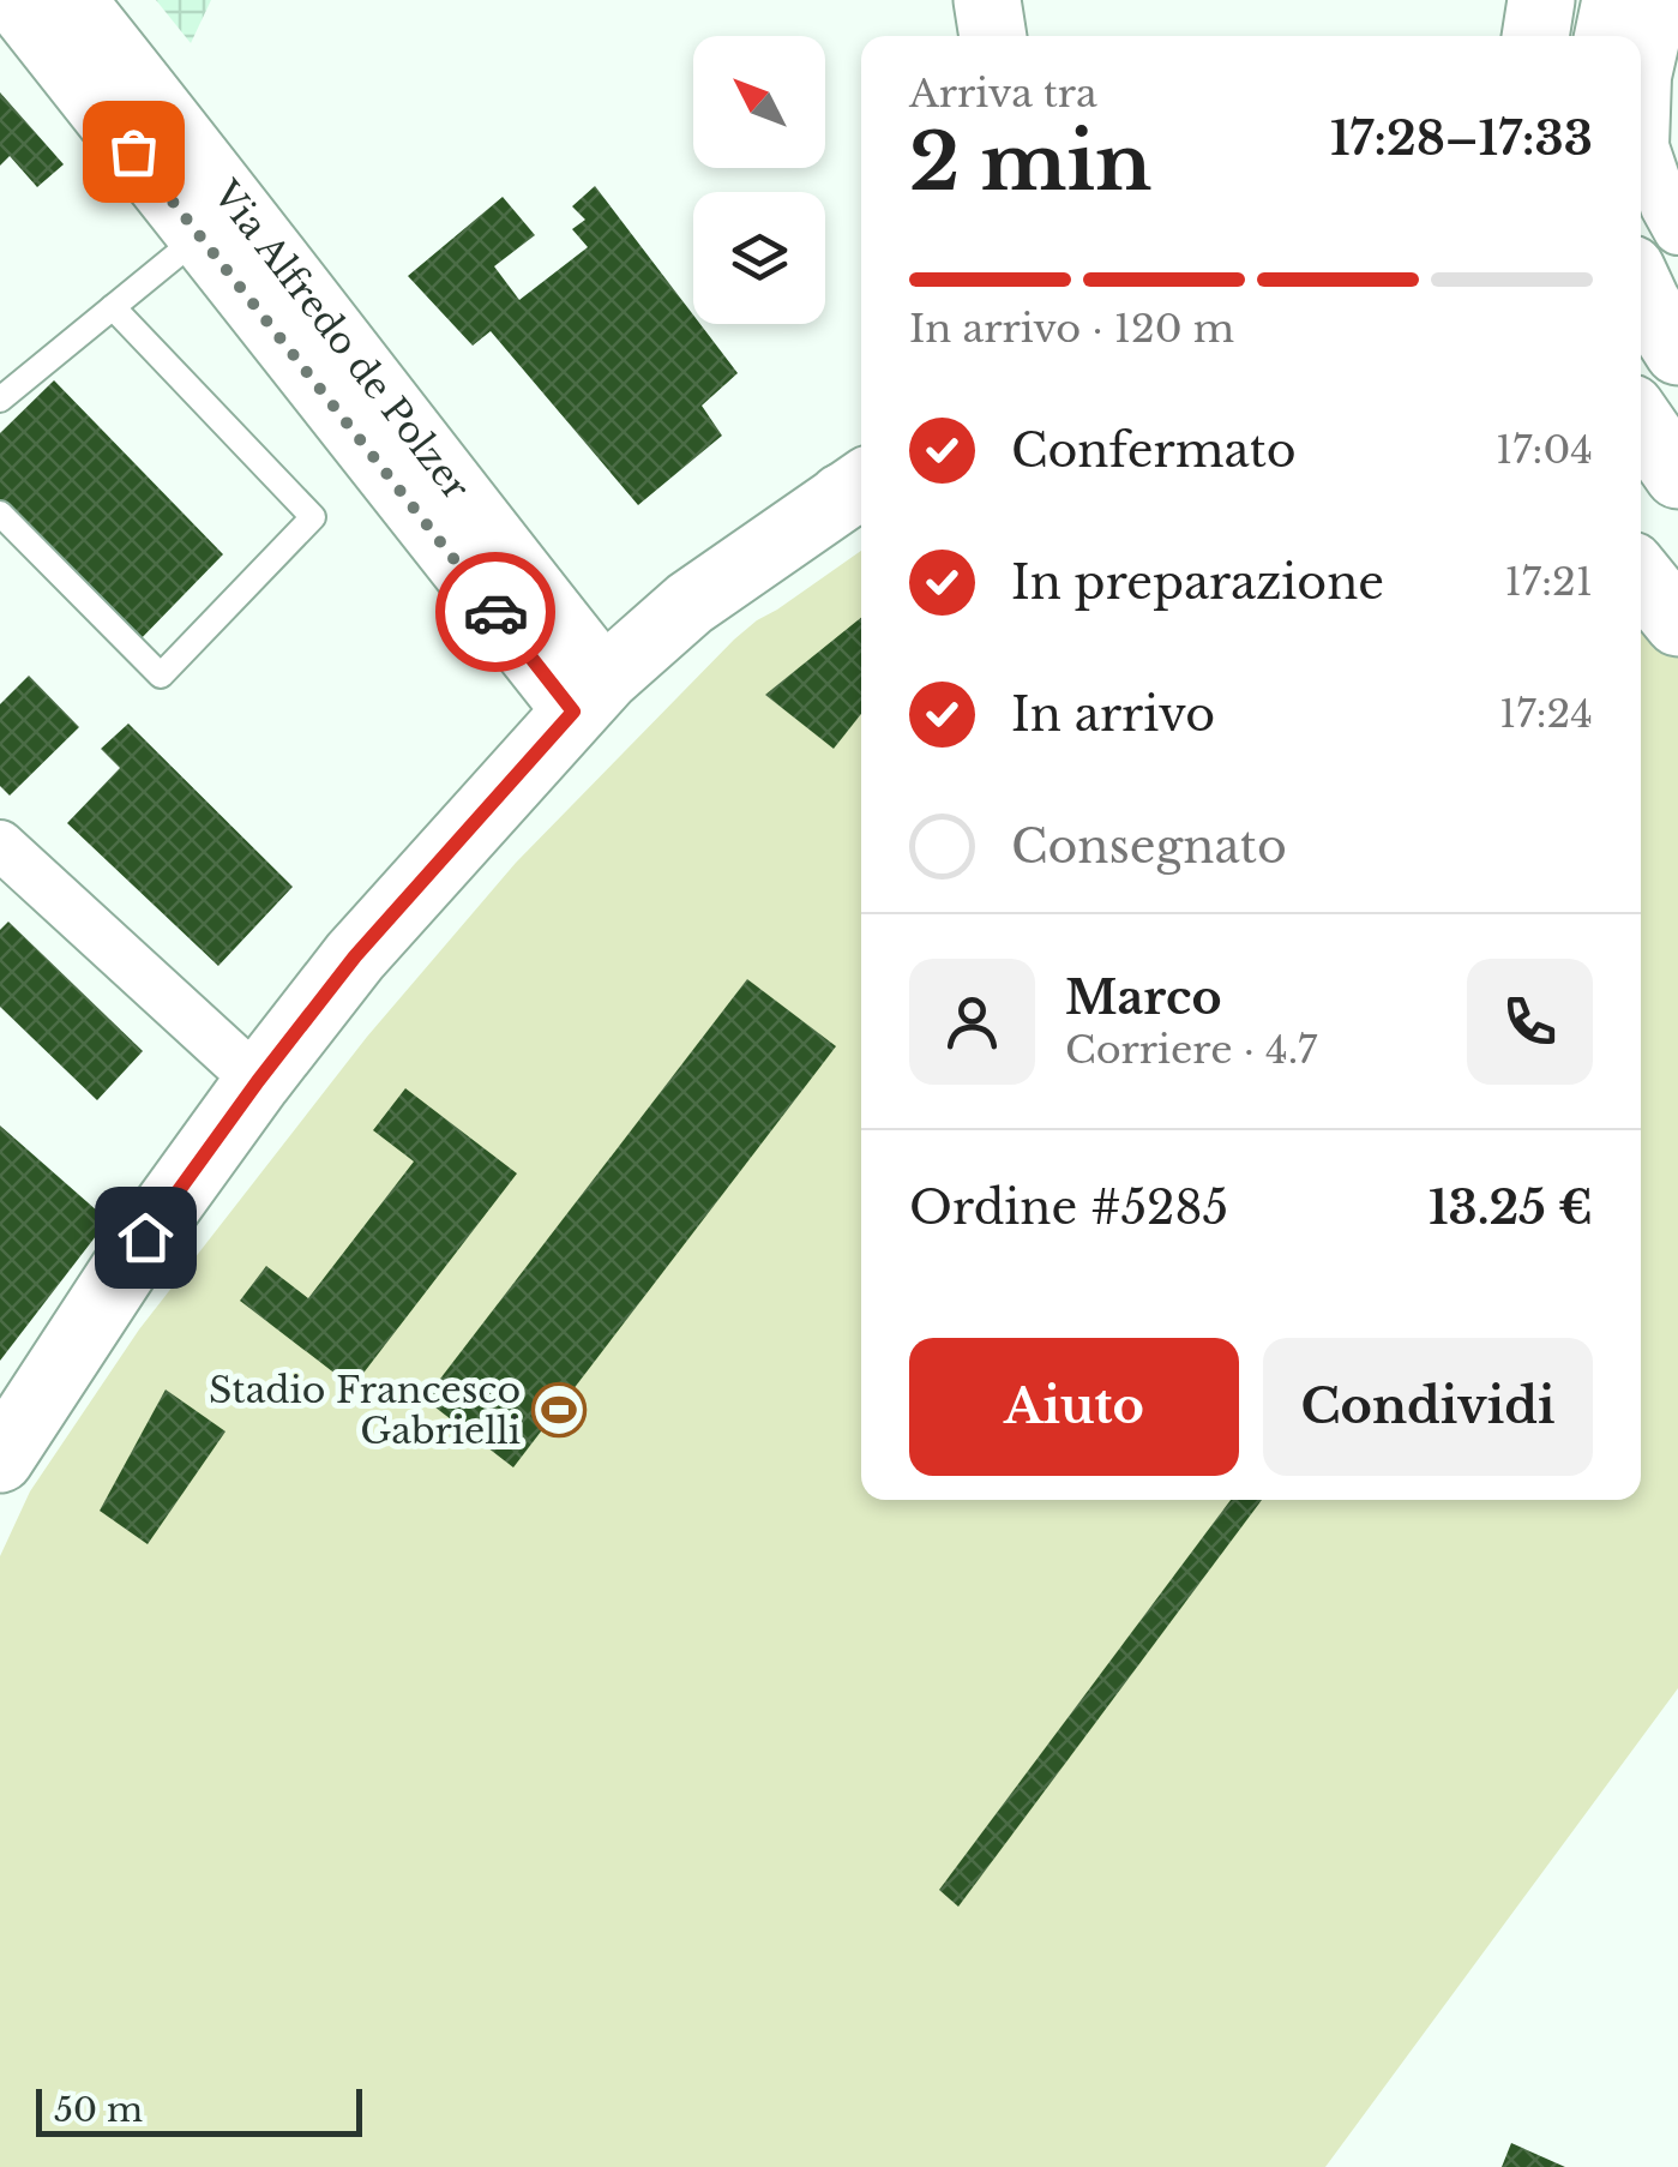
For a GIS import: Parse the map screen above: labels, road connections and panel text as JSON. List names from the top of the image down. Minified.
{"streets":{"street":["Via Alfredo de Polzer"]},"places":{"sports":["Stadio Francesco Gabrielli"]},"scale_bar":"50 m","north":"top left","page":{"heading":["2 min","Arriva tra","17:28–17:33"],"panel":["Marco","Corriere · 4.7","Ordine #5285","13.25 €"],"bar":"In arrivo · 120 m","list":[["Confermato","17:04"],["In preparazione","17:21"],["In arrivo","17:24"],"Consegnato"],"buttons":["Aiuto","Condividi"],"scale":"50 m"}}
